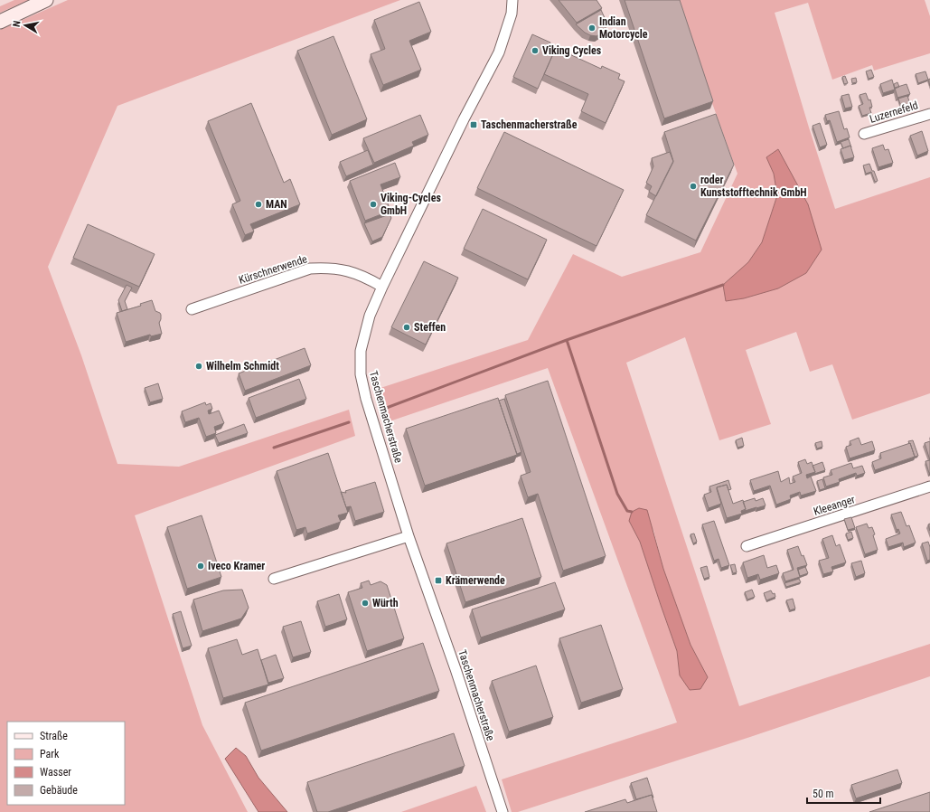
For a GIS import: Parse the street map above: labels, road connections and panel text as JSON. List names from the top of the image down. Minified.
{"streets":{"street":["Luzernefeld","Kürschnerwende","Taschenmacherstraße","Kleeanger"]},"crossings":[["Kürschnerwende","Taschenmacherstraße"]],"places":{"other":["Indian Motorcycle","Viking Cycles","roder Kunststofftechnik GmbH","MAN","Viking-Cycles GmbH","Steffen","Wilhelm Schmidt","Iveco Kramer","Würth"],"transit":["Taschenmacherstraße","Krämerwende"]},"legend":["Straße","Park","Wasser","Gebäude"],"scale_bar":"50 m","north":"left"}
